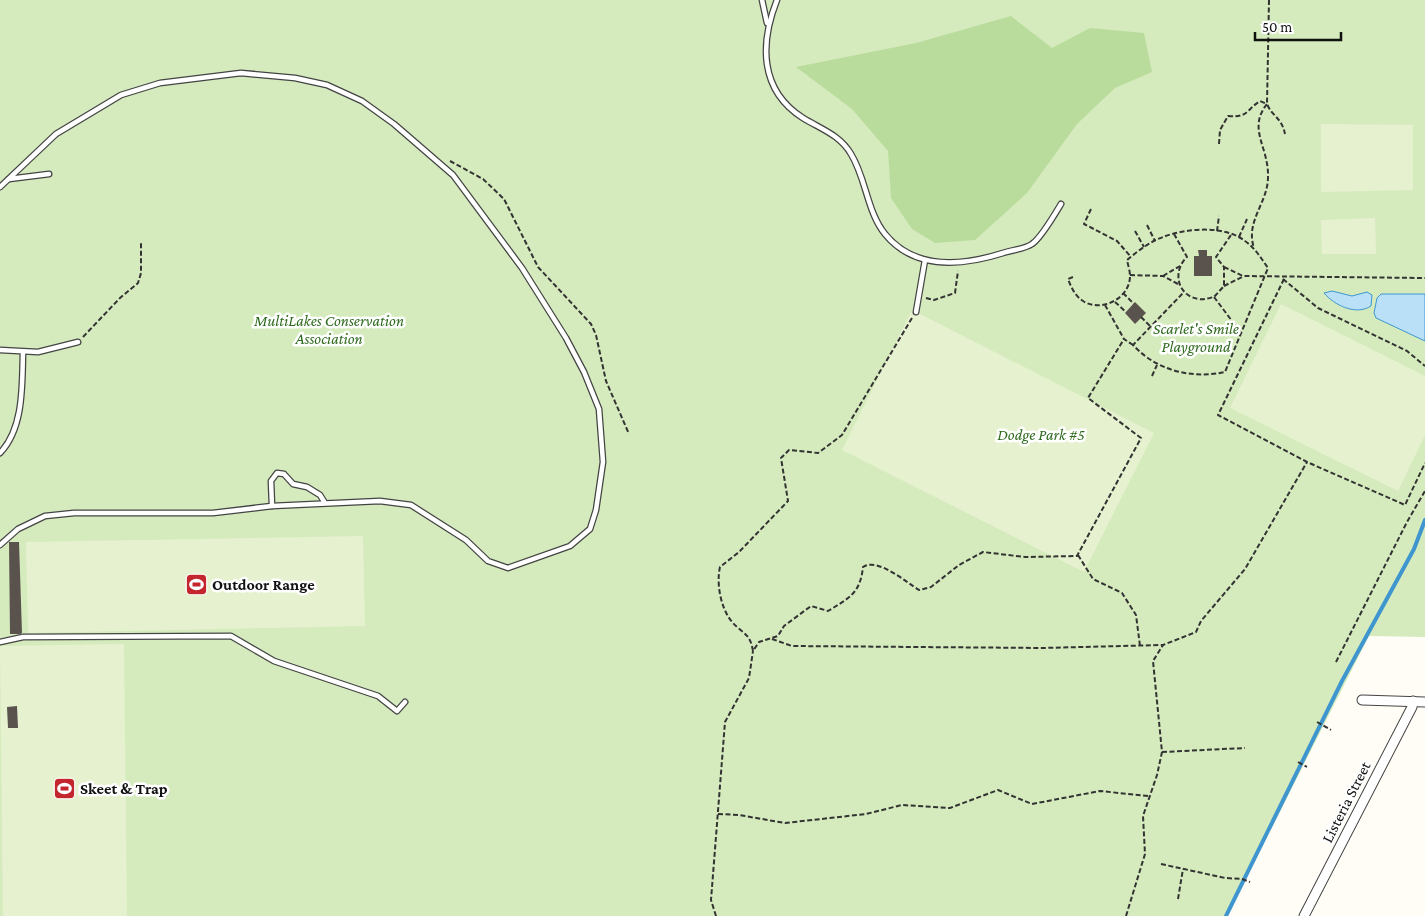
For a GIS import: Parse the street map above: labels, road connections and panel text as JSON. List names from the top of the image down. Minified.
{"streets":{"street":["Listeria Street"]},"parks":["MultiLakes Conservation Association","Scarlet's Smile Playground","Dodge Park #5"],"places":{"sports":["Outdoor Range","Skeet & Trap"]},"scale_bar":"50 m"}
